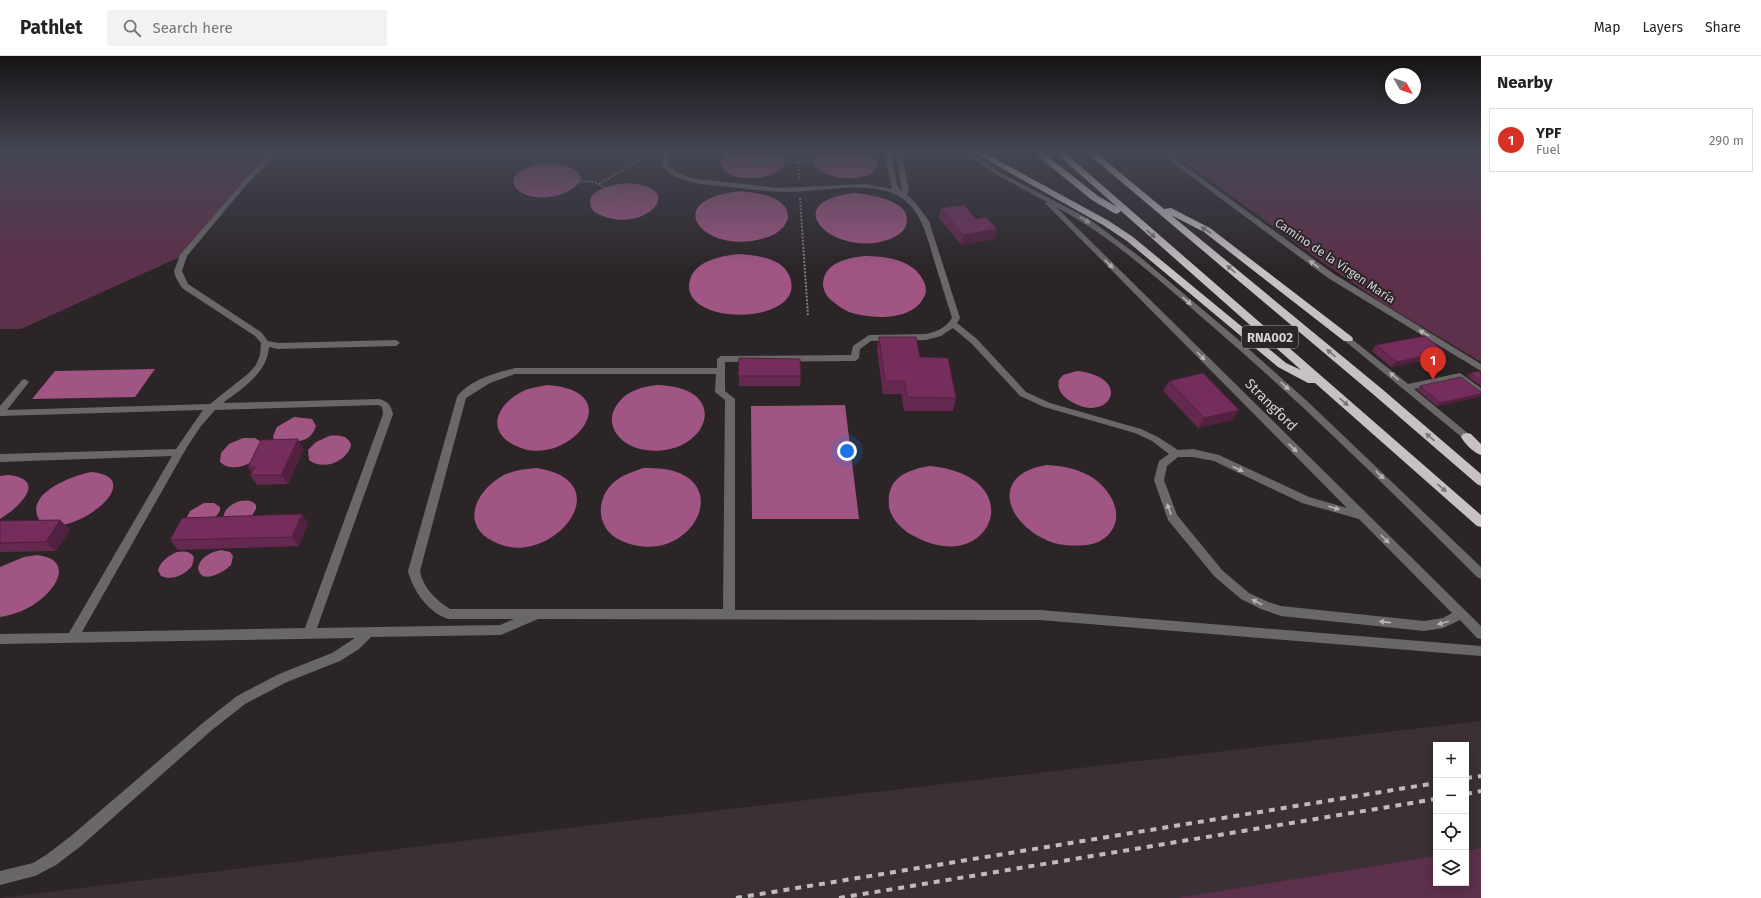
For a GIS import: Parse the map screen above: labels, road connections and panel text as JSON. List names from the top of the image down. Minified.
{"streets":{"highway":["RNA002"],"street":["Camino de la Virgen María","Strangford"]},"one_way":["Strangford"],"north":"bottom right","page":{"header":"Pathlet","search":"Search here","nav":["Map","Layers","Share"],"heading":"Nearby","list":[{"mark":"1","name":"YPF","note":"Fuel","value":"290 m"}],"pins":"1","map_buttons":["+","−"]}}
